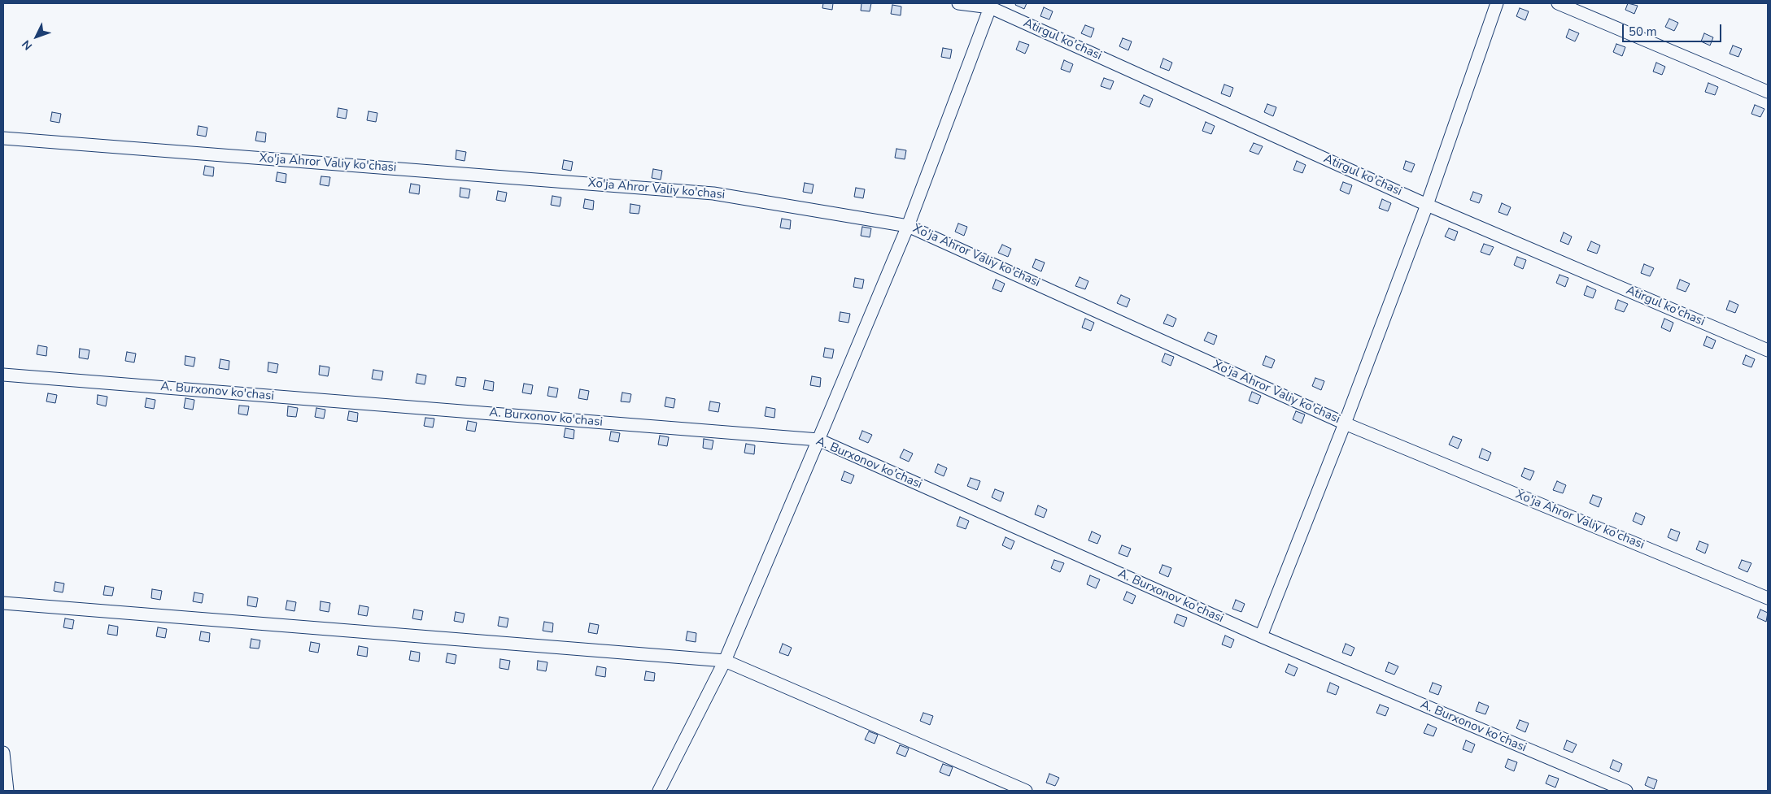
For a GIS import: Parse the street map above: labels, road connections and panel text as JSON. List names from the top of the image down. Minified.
{"streets":{"street":["Atirgul ko'chasi","Xo'ja Ahror Valiy ko'chasi","A. Burxonov ko'chasi"]},"scale_bar":"50 m","north":"bottom left"}
